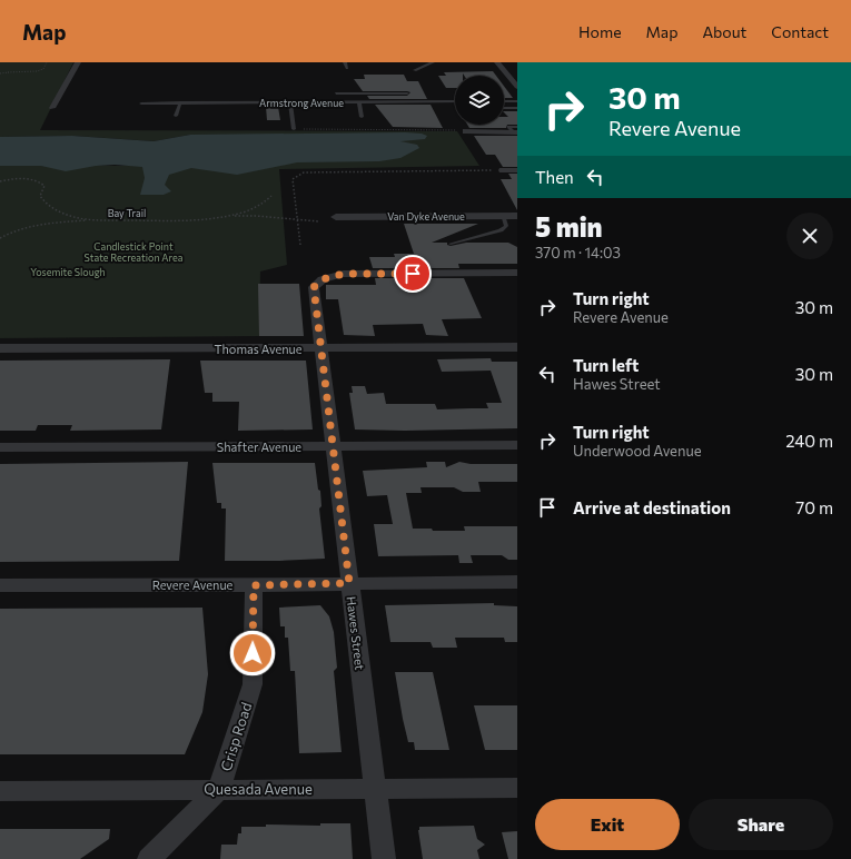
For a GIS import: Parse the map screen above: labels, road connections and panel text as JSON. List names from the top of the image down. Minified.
{"streets":{"street":["Van Dyke Avenue","Thomas Avenue","Shafter Avenue","Revere Avenue","Hawes Street","Crisp Road","Quesada Avenue"],"lane":["Armstrong Avenue"],"path":["Bay Trail"]},"crossings":[["Thomas Avenue","Hawes Street"],["Shafter Avenue","Hawes Street"],["Revere Avenue","Hawes Street"],["Revere Avenue","Crisp Road"],["Hawes Street","Quesada Avenue"],["Crisp Road","Quesada Avenue"]],"parks":["Candlestick Point State Recreation Area","Yosemite Slough"],"page":{"header":"Map","nav":["Home","Map","About","Contact"],"turn":["30 m","Revere Avenue"],"then":"Then","heading":["5 min","370 m · 14:03"],"list":[{"name":"Turn right","note":"Revere Avenue","value":"30 m"},{"name":"Turn left","note":"Hawes Street","value":"30 m"},{"name":"Turn right","note":"Underwood Avenue","value":"240 m"},{"name":"Arrive at destination","value":"70 m"}],"buttons":["Exit","Share"]}}
